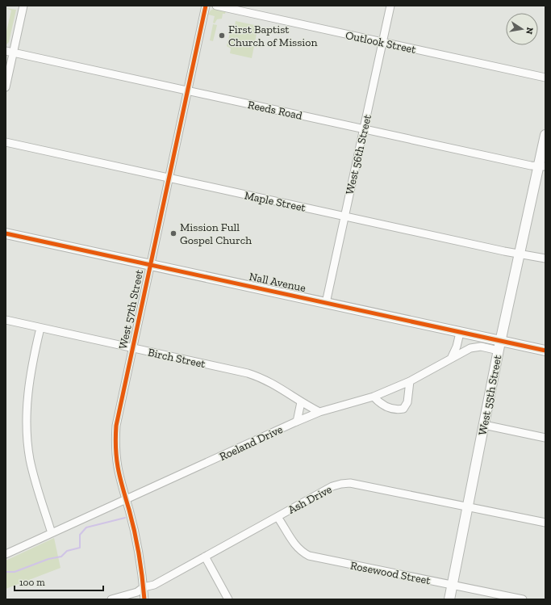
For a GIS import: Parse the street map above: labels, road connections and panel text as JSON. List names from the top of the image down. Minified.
{"streets":{"street":["Outlook Street","Reeds Road","West 56th Street","Maple Street","Nall Avenue","West 57th Street","Birch Street","West 55th Street","Roeland Drive","Ash Drive","Rosewood Street"]},"crossings":[["Outlook Street","West 56th Street"],["Reeds Road","West 56th Street"],["Reeds Road","West 57th Street"],["Reeds Road","West 55th Street"],["West 56th Street","Maple Street"],["West 56th Street","Nall Avenue"],["Maple Street","West 57th Street"],["Maple Street","West 55th Street"],["Nall Avenue","West 57th Street"],["Nall Avenue","West 55th Street"],["Nall Avenue","Roeland Drive"],["West 57th Street","Birch Street"],["West 57th Street","Roeland Drive"],["West 57th Street","Ash Drive"],["Birch Street","Roeland Drive"],["West 55th Street","Roeland Drive"],["West 55th Street","Ash Drive"],["West 55th Street","Rosewood Street"],["Ash Drive","Rosewood Street"]],"places":["First Baptist Church of Mission","Mission Full Gospel Church"],"scale_bar":"100 m","north":"right"}
